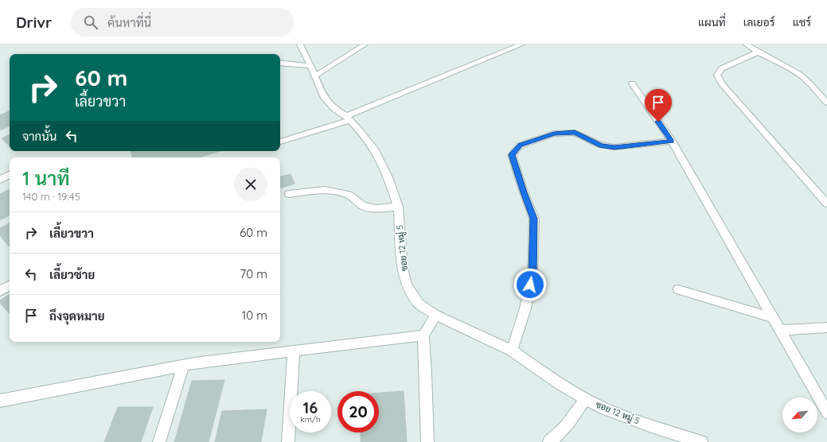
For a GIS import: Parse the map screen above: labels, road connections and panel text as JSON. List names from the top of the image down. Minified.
{"streets":{"street":["ซอย 12 หมู่ 5"]},"north":"bottom left","page":{"header":"Drivr","search":"ค้นหาที่นี่","nav":["แผนที่","เลเยอร์","แชร์"],"turn":["60 m","เลี้ยวขวา"],"then":"จากนั้น","heading":["1 นาที","140 m · 19:45"],"list":[{"name":"เลี้ยวขวา","value":"60 m"},{"name":"เลี้ยวซ้าย","value":"70 m"},{"name":"ถึงจุดหมาย","value":"10 m"}],"speed":"16 km/h","limit":"20"}}
